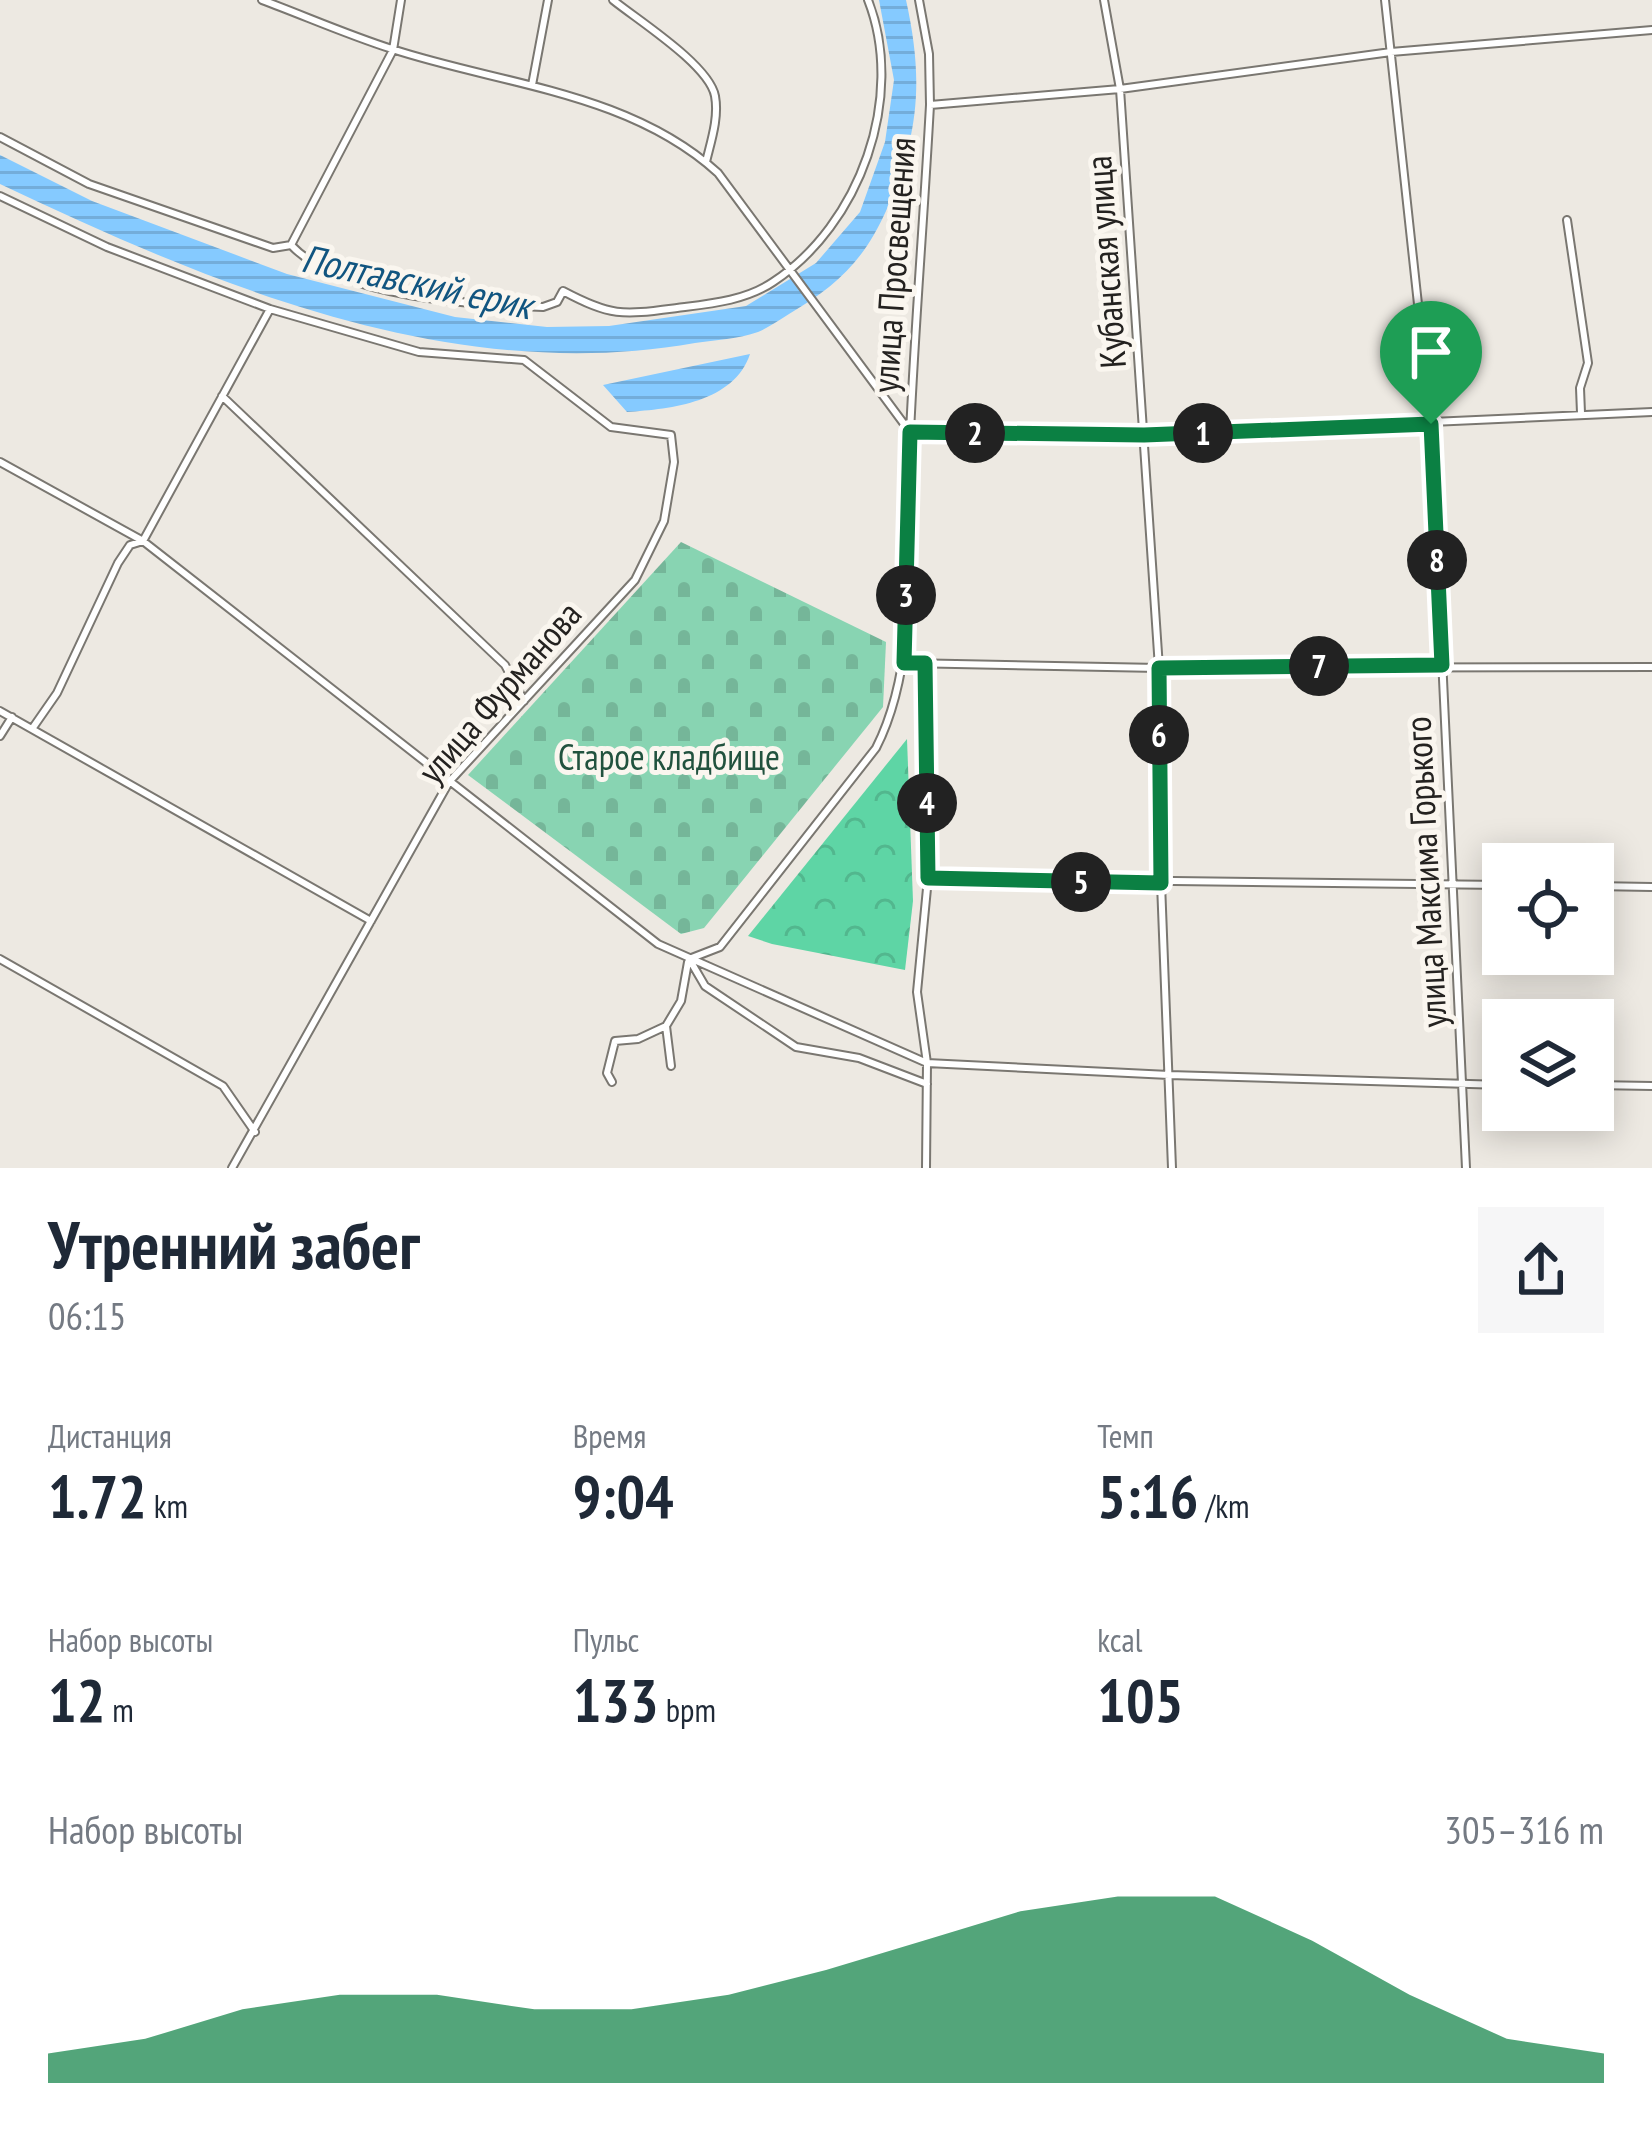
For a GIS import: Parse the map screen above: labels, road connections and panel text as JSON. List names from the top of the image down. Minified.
{"streets":{"street":["Кубанская улица","улица Просвещения","улица Фурманова","улица Максима Горького"]},"water":["Полтавский ерик"],"parks":["Старое кладбище"],"page":{"pins":["1","2","8","3","7","6","4","5"],"heading":["Утренний забег","06:15"],"stats":[["Дистанция","1.72 km"],["Время","9:04"],["Темп","5:16 /km"],["Набор высоты","12 m"],["Пульс","133 bpm"],["kcal","105"]],"chart":["Набор высоты","305–316 m"]}}
